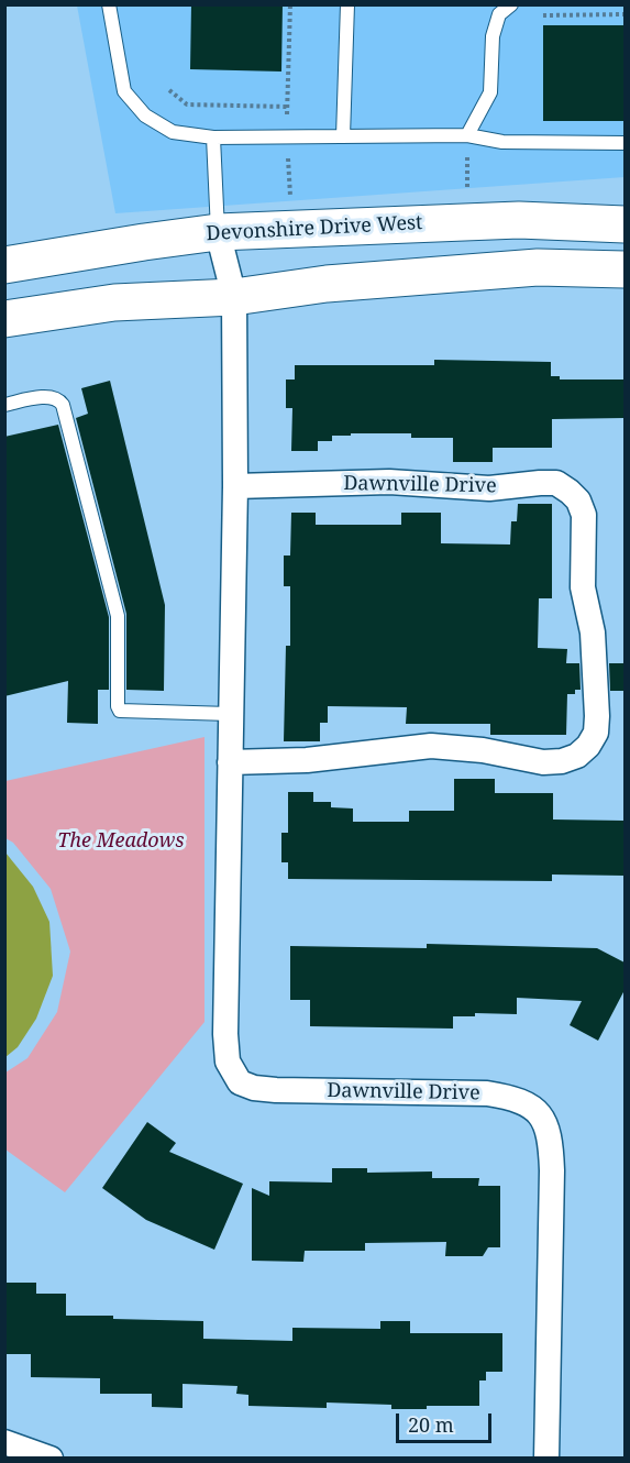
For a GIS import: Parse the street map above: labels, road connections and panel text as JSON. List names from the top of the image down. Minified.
{"streets":{"street":["Devonshire Drive West","Dawnville Drive"]},"crossings":[["Devonshire Drive West","Dawnville Drive"]],"parks":["The Meadows"],"scale_bar":"20 m"}
